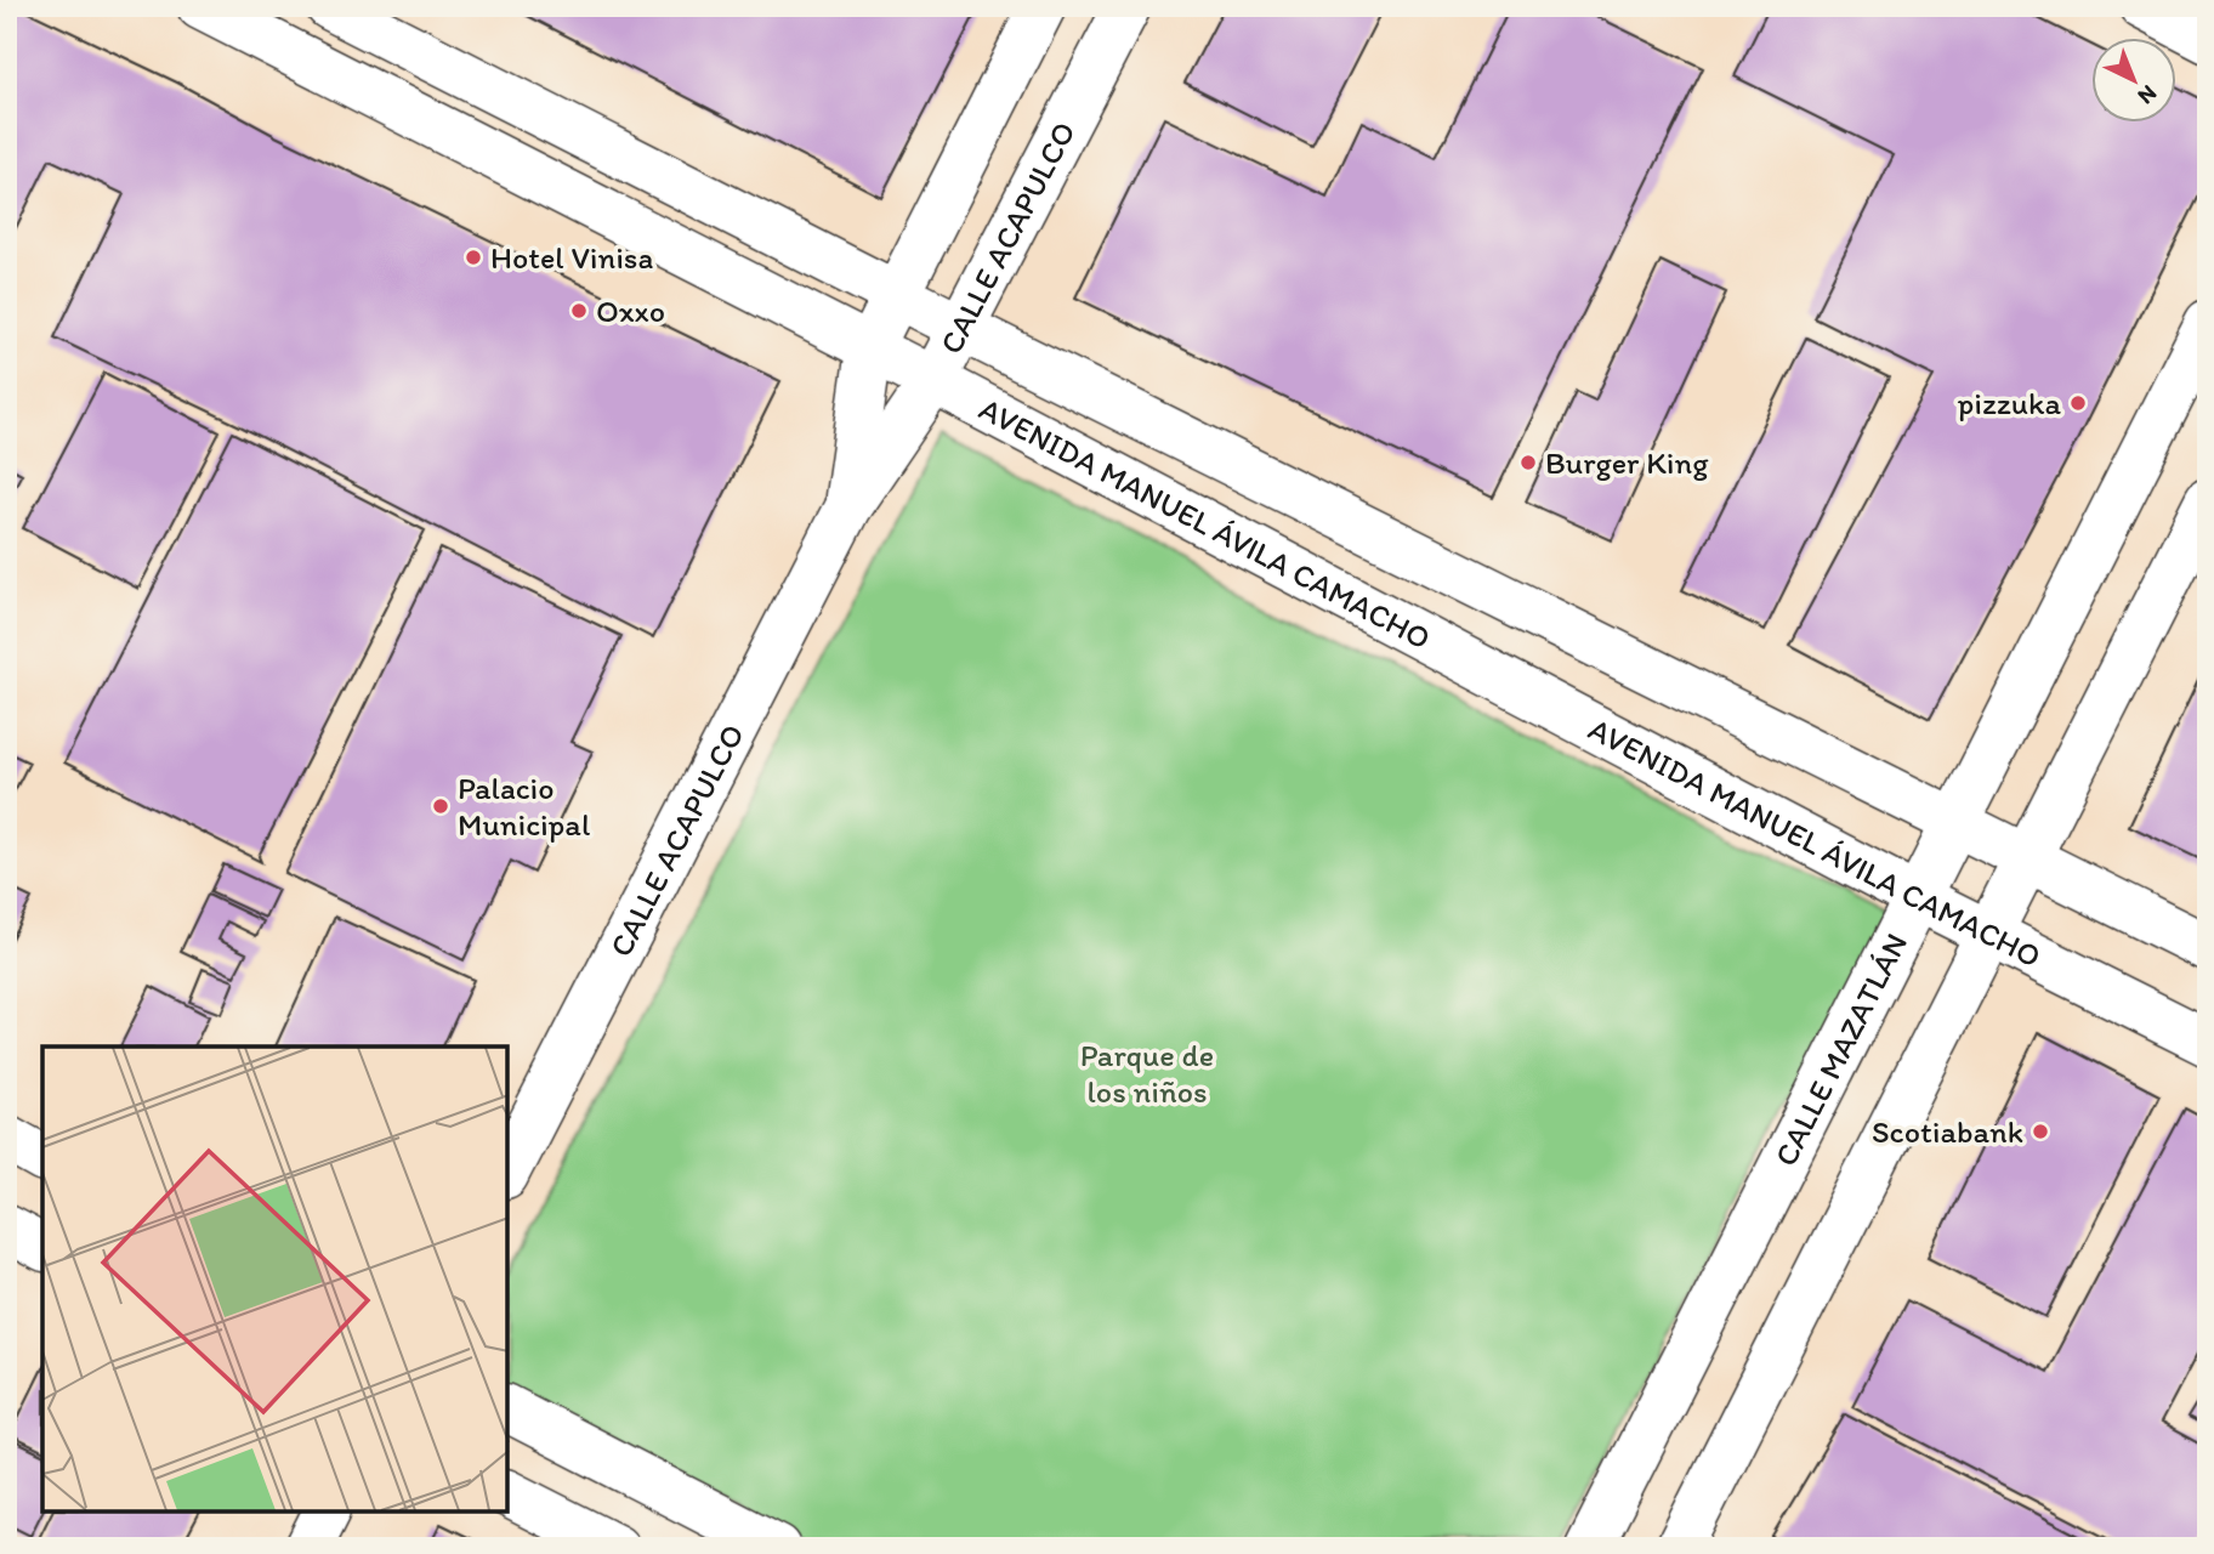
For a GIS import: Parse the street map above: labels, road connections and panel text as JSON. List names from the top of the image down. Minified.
{"streets":{"street":["CALLE ACAPULCO","AVENIDA MANUEL ÁVILA CAMACHO","CALLE MAZATLÁN"]},"crossings":[["CALLE ACAPULCO","AVENIDA MANUEL ÁVILA CAMACHO"],["AVENIDA MANUEL ÁVILA CAMACHO","CALLE MAZATLÁN"]],"parks":["Parque de los niños"],"places":["Hotel Vinisa","Oxxo","pizzuka","Burger King","Palacio Municipal","Scotiabank"],"north":"bottom right"}
